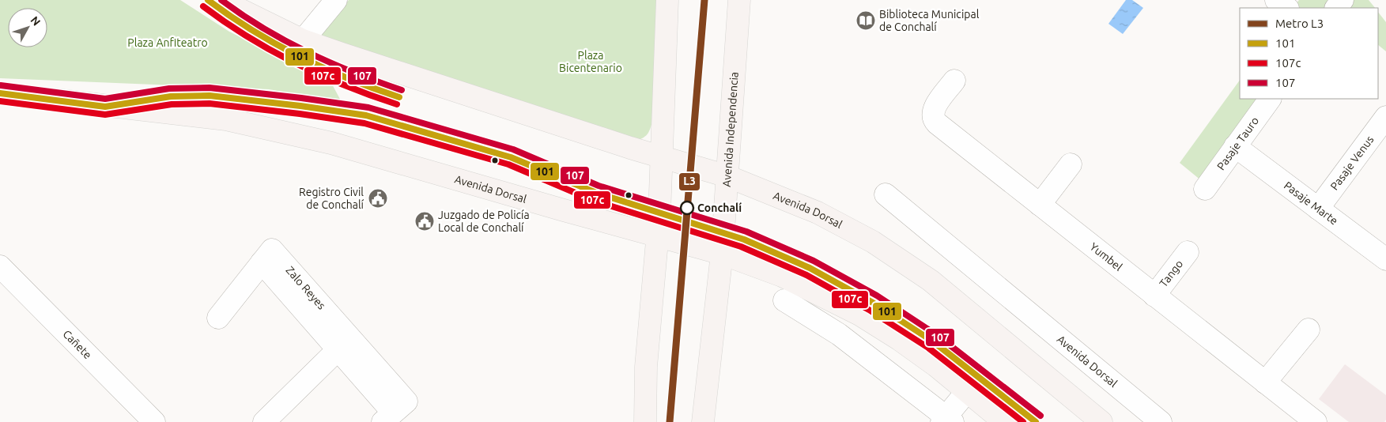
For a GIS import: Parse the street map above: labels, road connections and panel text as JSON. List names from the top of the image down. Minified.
{"streets":{"main road":["Avenida Independencia","Avenida Dorsal"],"street":["Pasaje Tauro","Pasaje Venus","Pasaje Marte","Yumbel","Tango","Zalo Reyes","Cañete"]},"crossings":[["Avenida Independencia","Avenida Dorsal"],["Pasaje Tauro","Pasaje Marte"],["Pasaje Venus","Pasaje Marte"],["Yumbel","Tango"]],"parks":["Plaza Anfiteatro","Plaza Bicentenario"],"places":{"library":["Biblioteca Municipal de Conchalí"],"public building":["Registro Civil de Conchalí","Juzgado de Policía Local de Conchalí"],"other":["Conchalí"]},"lines":["metro line L3","transit line 101","transit line 107","transit line 107c"],"legend":["Metro L3","101","107c","107"],"north":"top right"}
